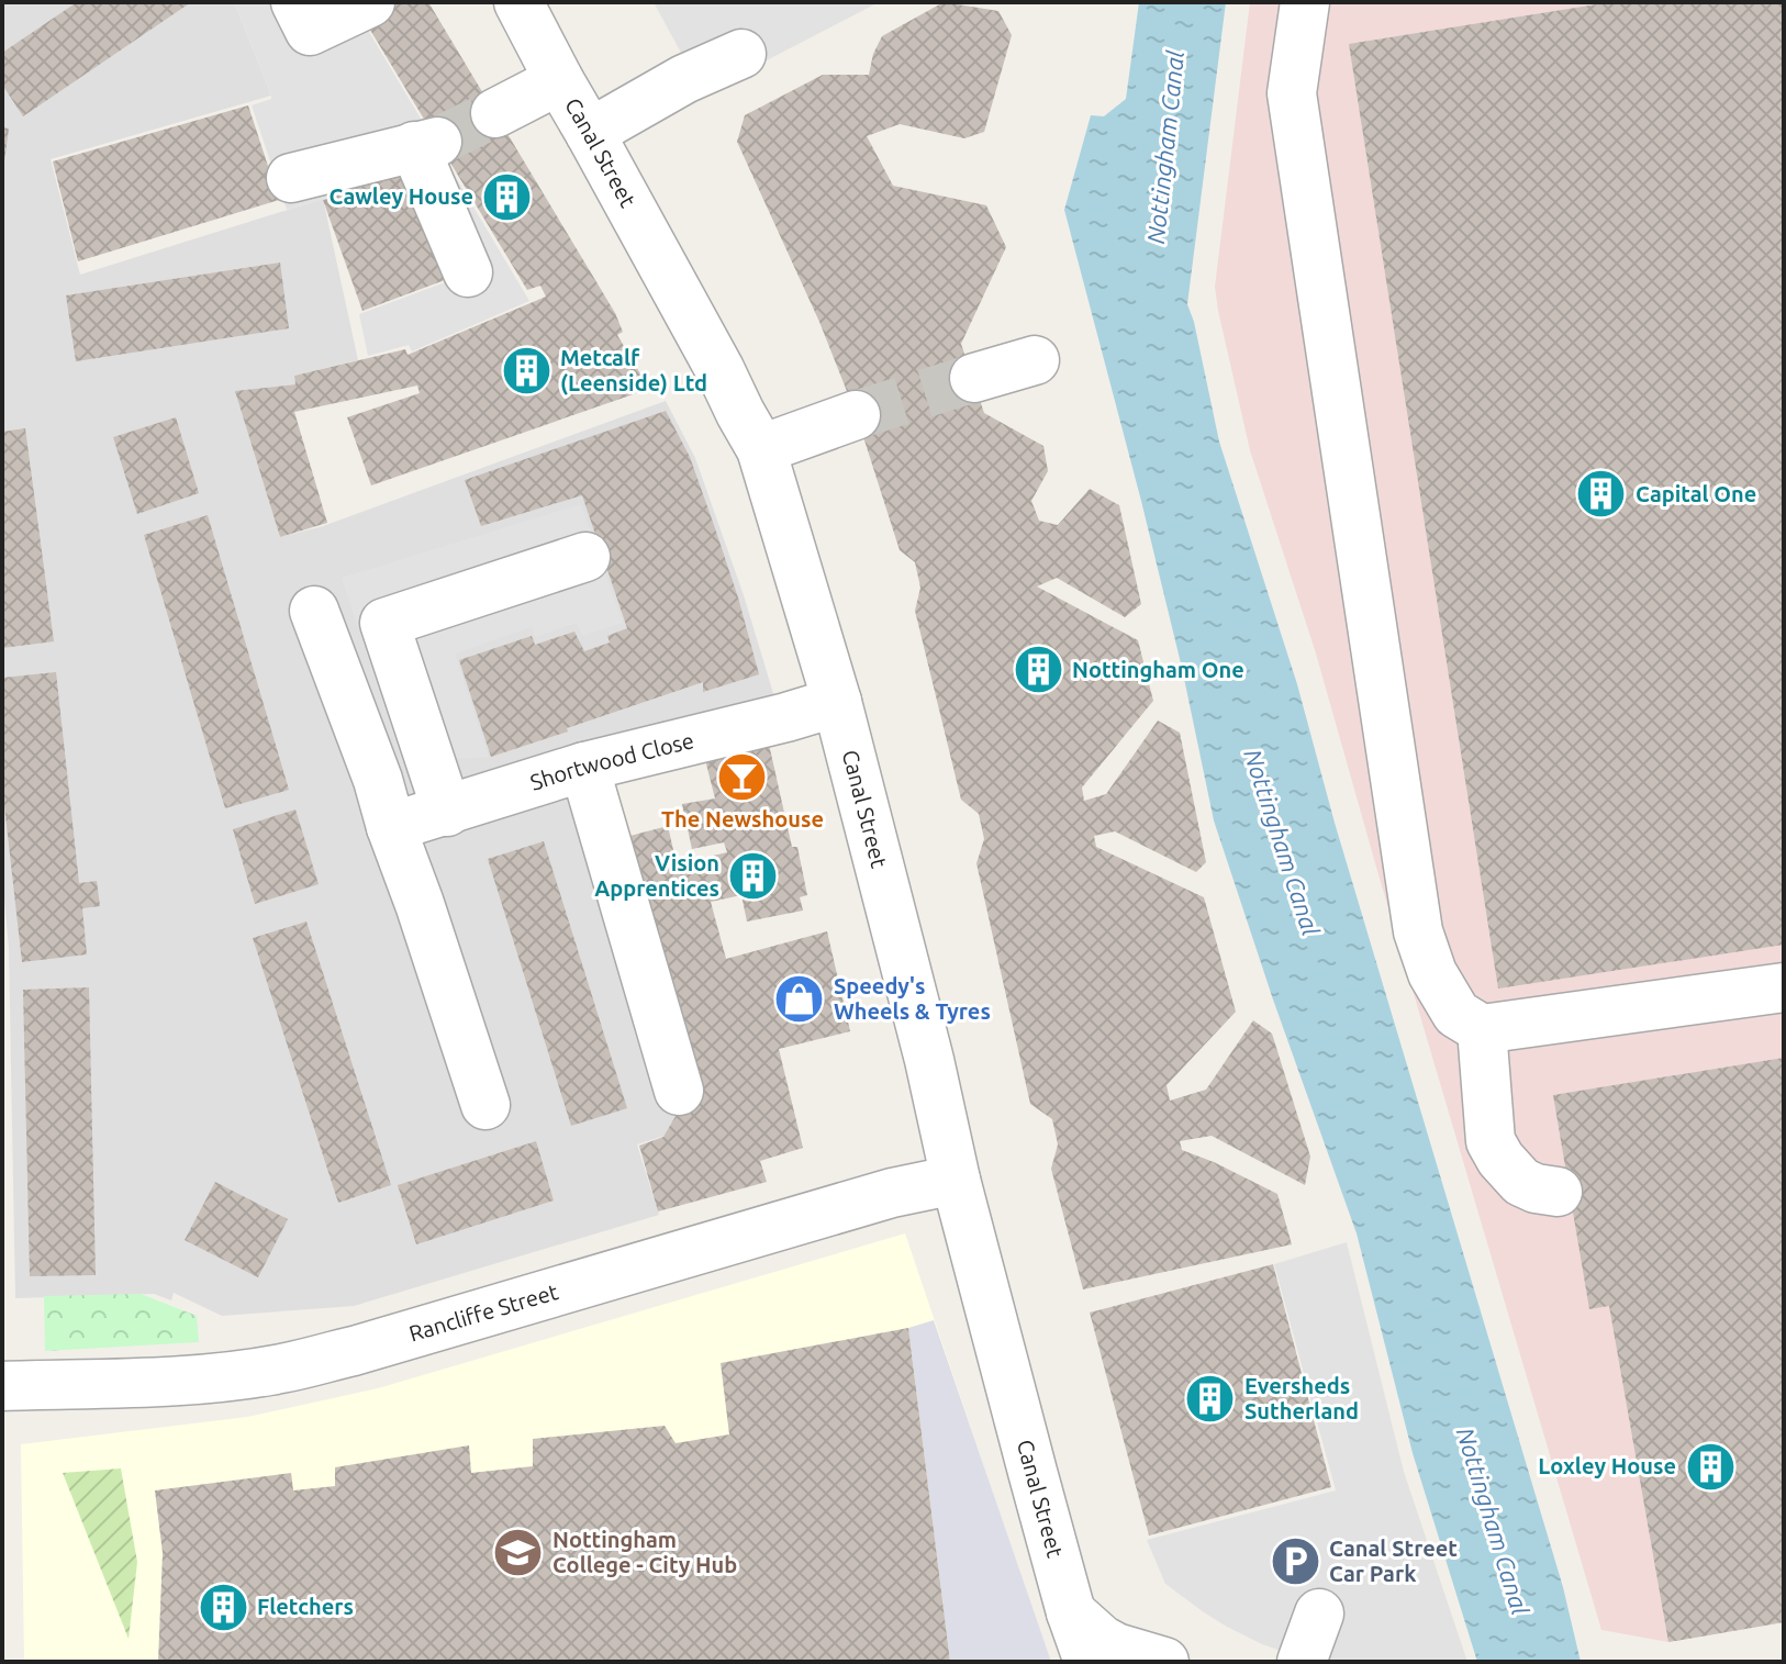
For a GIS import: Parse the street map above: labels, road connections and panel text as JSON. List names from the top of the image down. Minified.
{"streets":{"street":["Canal Street","Shortwood Close","Rancliffe Street"]},"crossings":[["Canal Street","Shortwood Close"],["Canal Street","Rancliffe Street"]],"water":["Nottingham Canal"],"places":{"building":["Cawley House","Metcalf (Leenside) Ltd","Capital One","Nottingham One","Vision Apprentices","Eversheds Sutherland","Loxley House","Fletchers"],"bar":["The Newshouse"],"shop":["Speedy's Wheels & Tyres"],"school or university":["Nottingham College - City Hub"],"parking":["Canal Street Car Park"]}}
